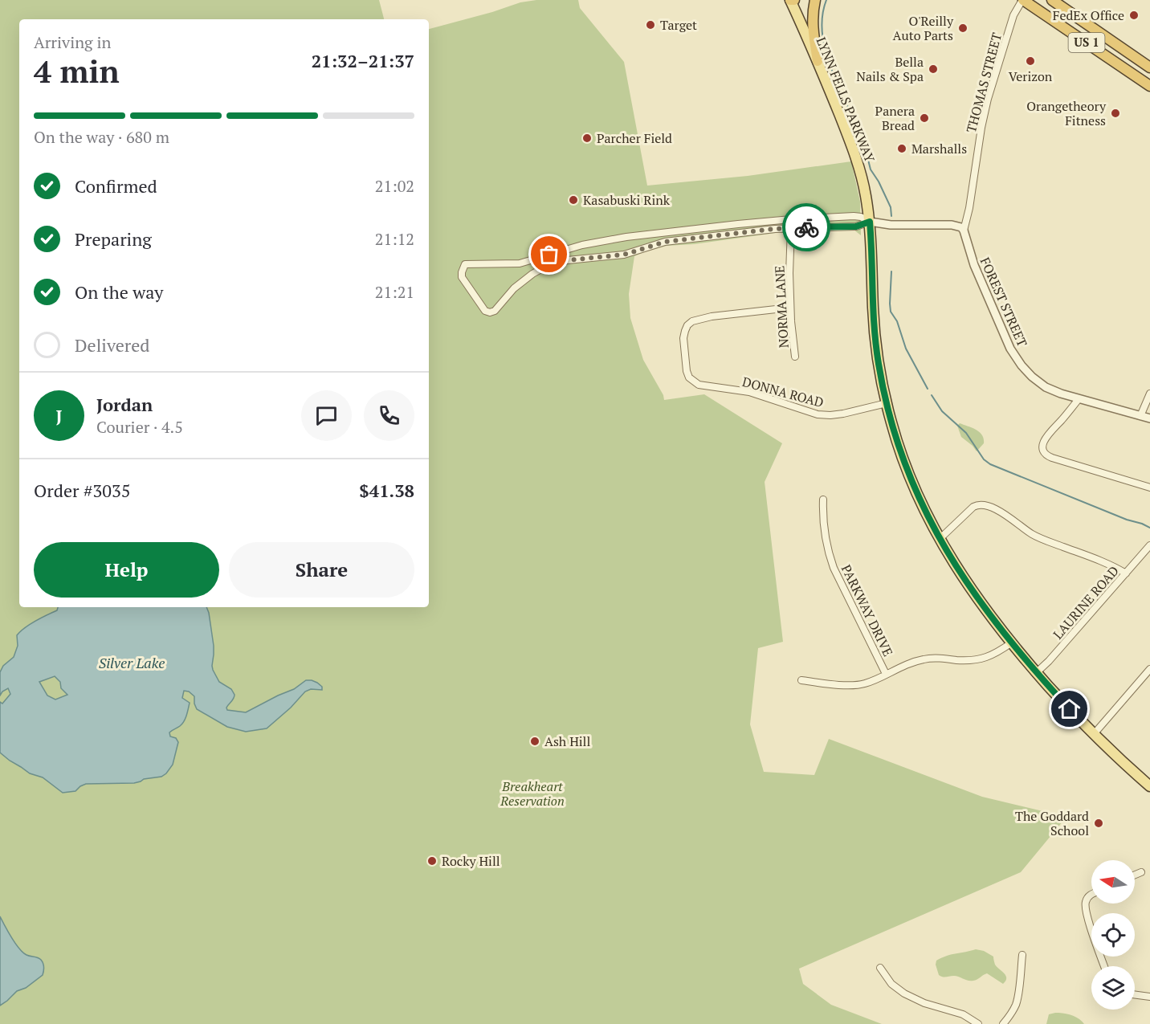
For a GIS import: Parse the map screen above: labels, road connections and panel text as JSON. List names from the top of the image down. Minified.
{"streets":{"highway":["US 1"],"main road":["LYNN FELLS PARKWAY"],"street":["THOMAS STREET","FOREST STREET","NORMA LANE","DONNA ROAD","LAURINE ROAD","PARKWAY DRIVE"]},"crossings":[["US 1","THOMAS STREET"],["THOMAS STREET","FOREST STREET"],["LYNN FELLS PARKWAY","DONNA ROAD"],["LYNN FELLS PARKWAY","LAURINE ROAD"],["NORMA LANE","DONNA ROAD"]],"water":["Silver Lake"],"parks":["Breakheart Reservation"],"places":["FedEx Office","Target","O'Reilly Auto Parts","Verizon","Bella Nails & Spa","Orangetheory Fitness","Panera Bread","Parcher Field","Marshalls","Kasabuski Rink","Ash Hill","The Goddard School","Rocky Hill"],"north":"left","page":{"heading":["4 min","Arriving in","21:32–21:37"],"panel":["Jordan","Courier · 4.5","Order #3035","$41.38"],"bar":"On the way · 680 m","list":[["Confirmed","21:02"],["Preparing","21:12"],["On the way","21:21"],"Delivered"],"round":"J","buttons":["Help","Share"]}}
